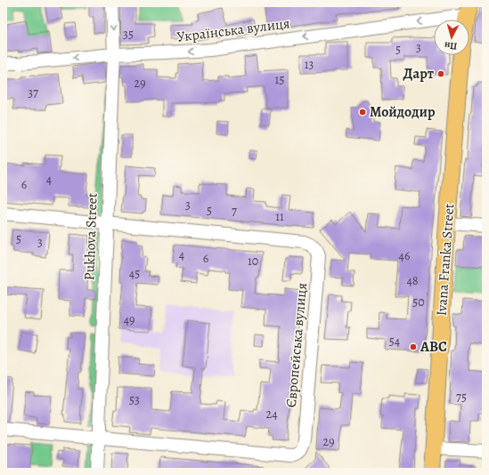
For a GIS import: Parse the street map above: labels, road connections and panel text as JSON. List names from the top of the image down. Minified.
{"streets":{"main road":["Ivana Franka Street"],"street":["Українська вулиця","Pukhova Street","Європейська вулиця"]},"crossings":[["Українська вулиця","Pukhova Street"],["Pukhova Street","Європейська вулиця"]],"one_way":["Українська вулиця"],"places":["Дарт","Мойдодир","ABC"],"house_numbers":["35","3","5","13","15","29","37","4","6","3","5","7","11","5","3","4","46","6","10","45","48","50","49","54","75","53","24","29"],"north":"bottom"}
